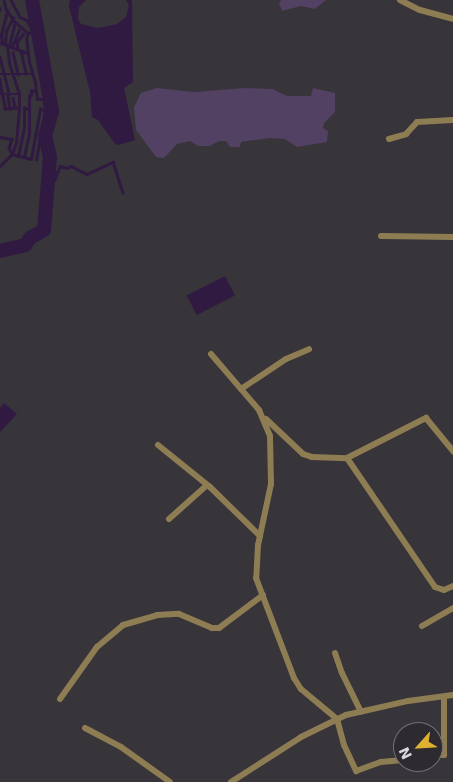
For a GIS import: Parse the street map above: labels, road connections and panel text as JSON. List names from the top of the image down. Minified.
{"north":"bottom left"}
